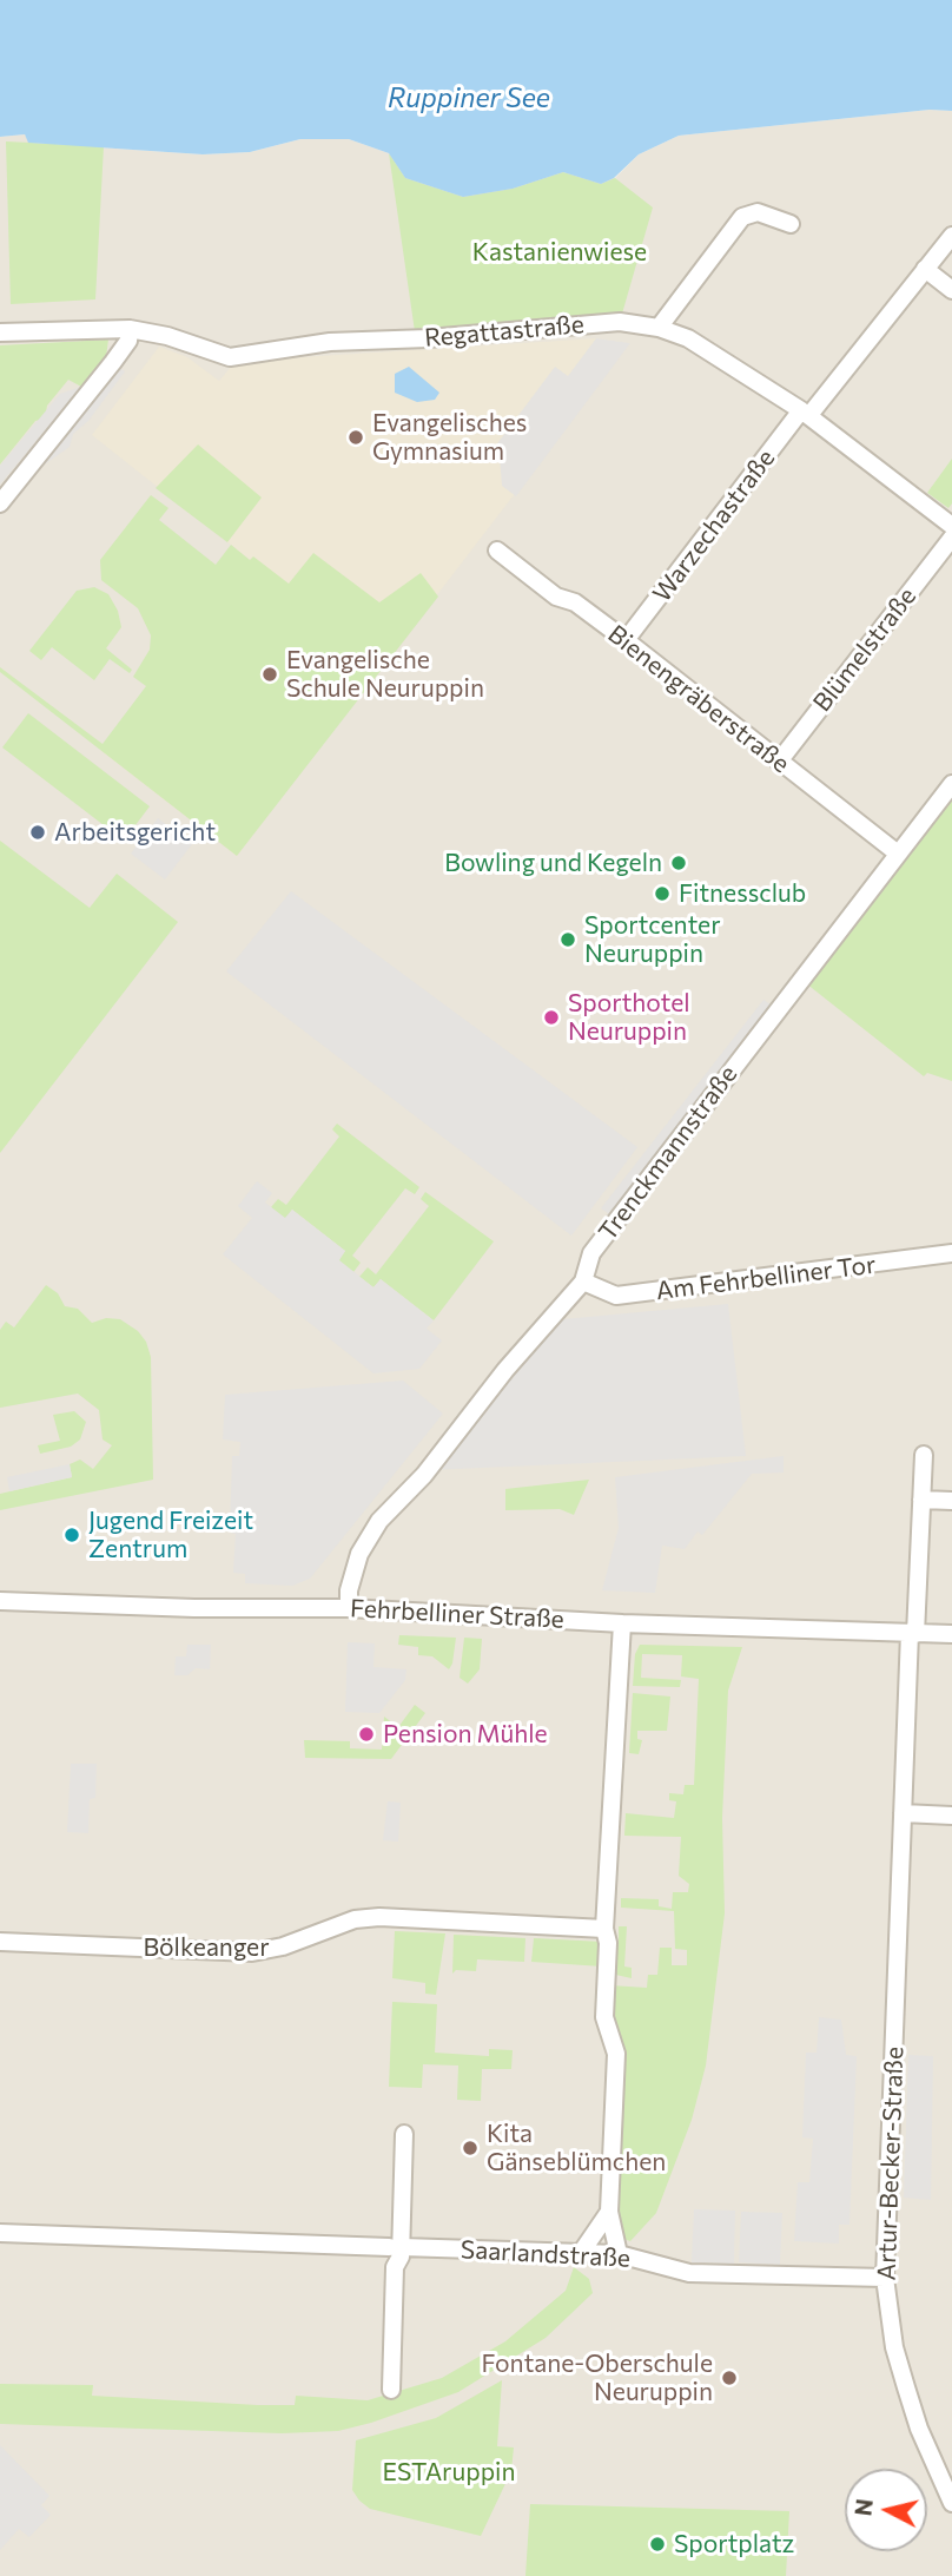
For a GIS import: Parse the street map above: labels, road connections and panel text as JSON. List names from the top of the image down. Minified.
{"streets":{"street":["Regattastraße","Warzechastraße","Blümelstraße","Bienengräberstraße","Trenckmannstraße","Am Fehrbelliner Tor","Fehrbelliner Straße","Bölkeanger","Artur-Becker-Straße","Saarlandstraße"]},"crossings":[["Regattastraße","Warzechastraße"],["Warzechastraße","Bienengräberstraße"],["Blümelstraße","Bienengräberstraße"],["Bienengräberstraße","Trenckmannstraße"],["Trenckmannstraße","Am Fehrbelliner Tor"],["Trenckmannstraße","Fehrbelliner Straße"],["Fehrbelliner Straße","Artur-Becker-Straße"],["Artur-Becker-Straße","Saarlandstraße"]],"water":["Ruppiner See"],"parks":["Kastanienwiese","ESTAruppin"],"places":["Evangelisches Gymnasium","Evangelische Schule Neuruppin","Arbeitsgericht","Bowling und Kegeln","Fitnessclub","Sportcenter Neuruppin","Sporthotel Neuruppin","Jugend Freizeit Zentrum","Pension Mühle","Kita Gänseblümchen","Fontane-Oberschule Neuruppin","Sportplatz"],"north":"left"}
